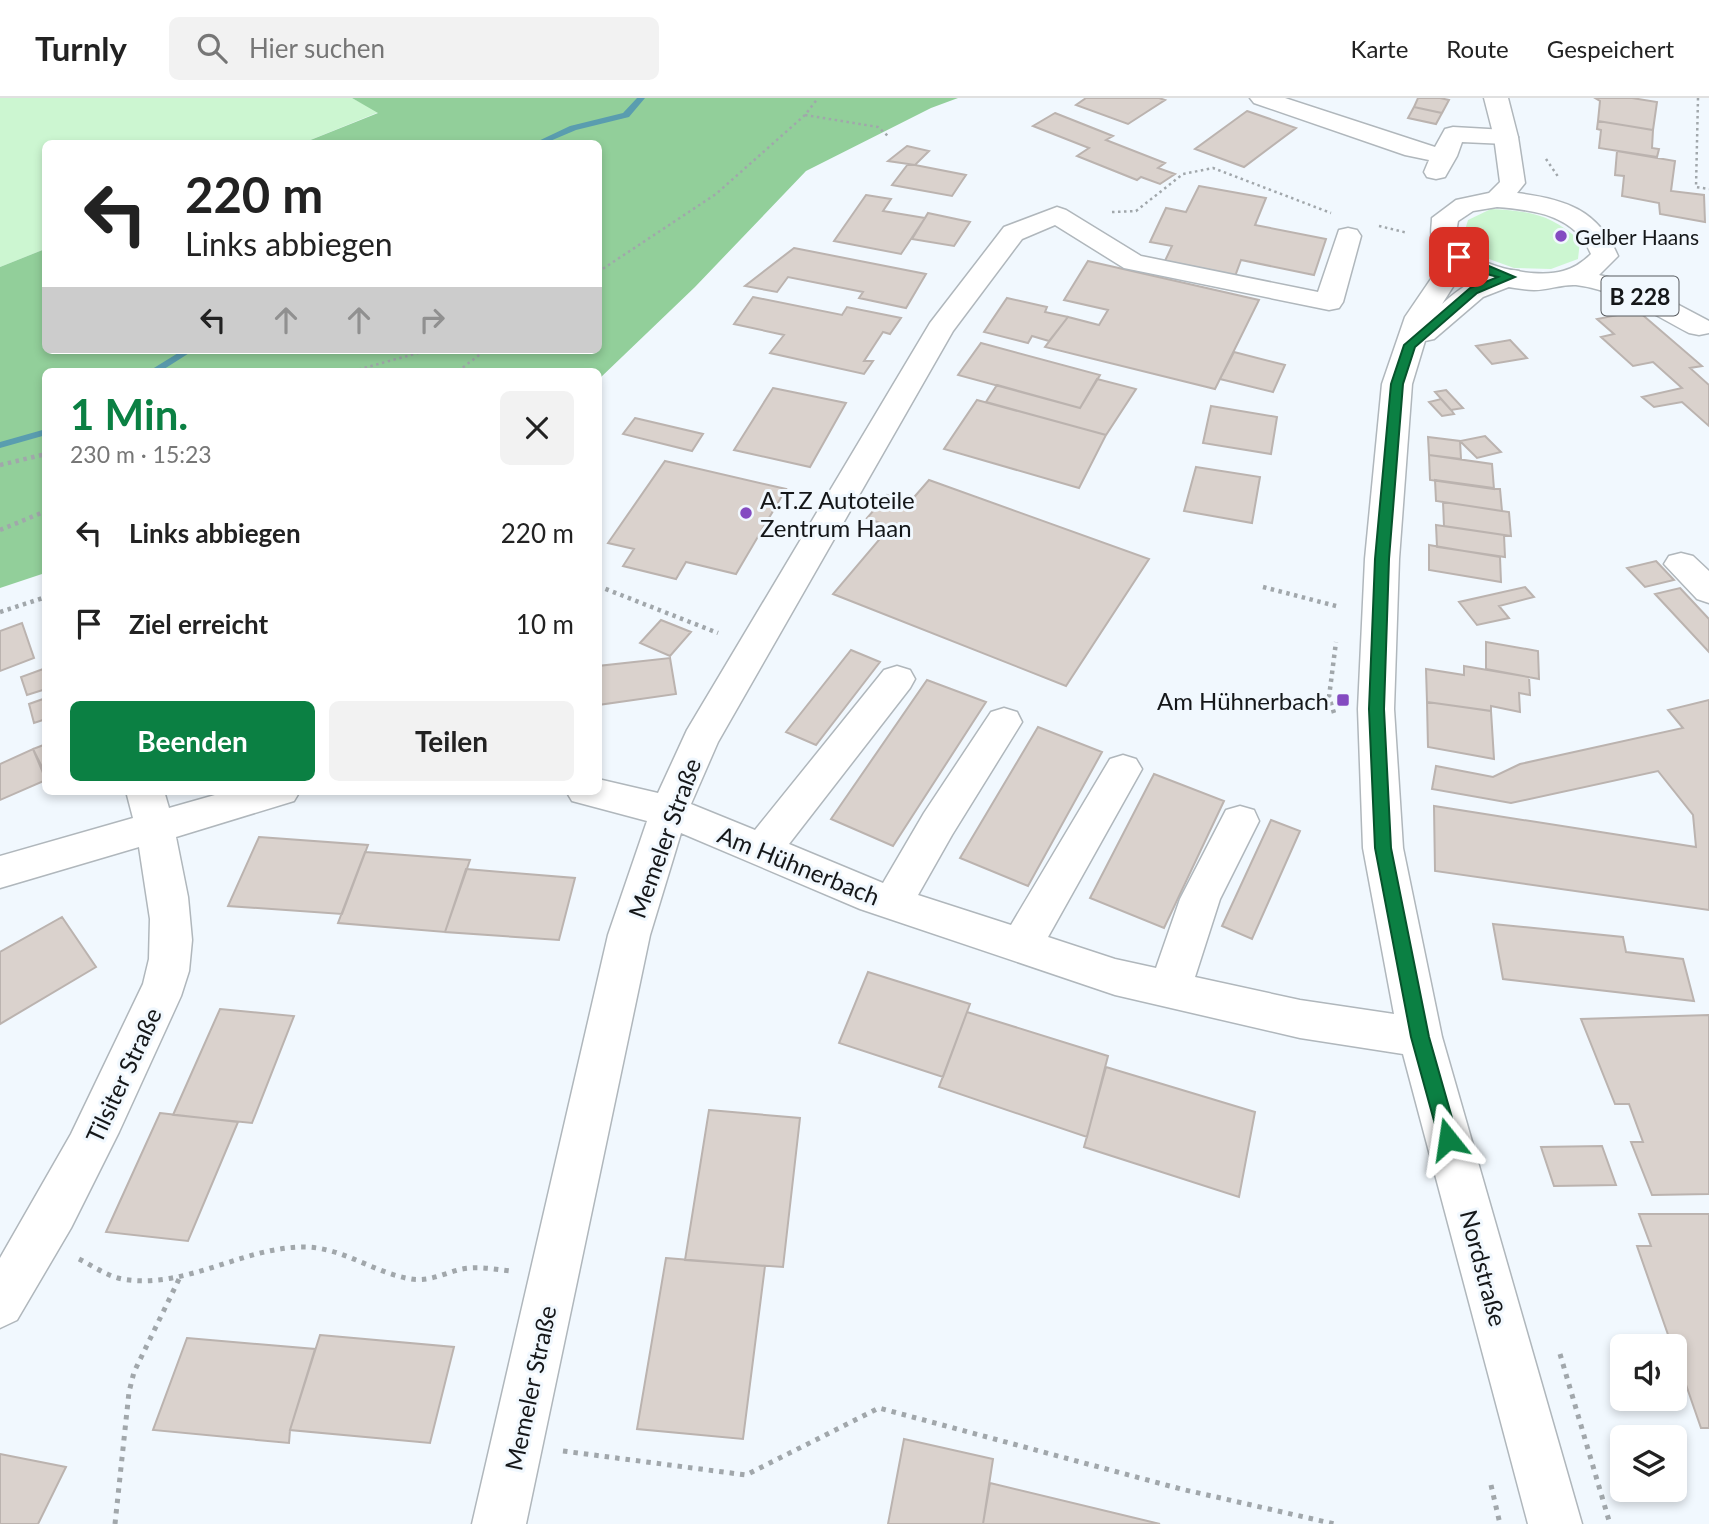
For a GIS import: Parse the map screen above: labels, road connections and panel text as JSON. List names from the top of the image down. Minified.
{"streets":{"street":["B 228","Memeler Straße","Am Hühnerbach","Tilsiter Straße","Nordstraße"]},"crossings":[["B 228","Nordstraße"],["Memeler Straße","Am Hühnerbach"],["Am Hühnerbach","Nordstraße"]],"places":{"other":["Gelber Haans","A.T.Z Autoteile Zentrum Haan"],"transit":["Am Hühnerbach"]},"page":{"header":"Turnly","search":"Hier suchen","nav":["Karte","Route","Gespeichert"],"turn":["220 m","Links abbiegen"],"heading":["1 Min.","230 m · 15:23"],"list":[{"name":"Links abbiegen","value":"220 m"},{"name":"Ziel erreicht","value":"10 m"}],"buttons":["Beenden","Teilen"]}}
